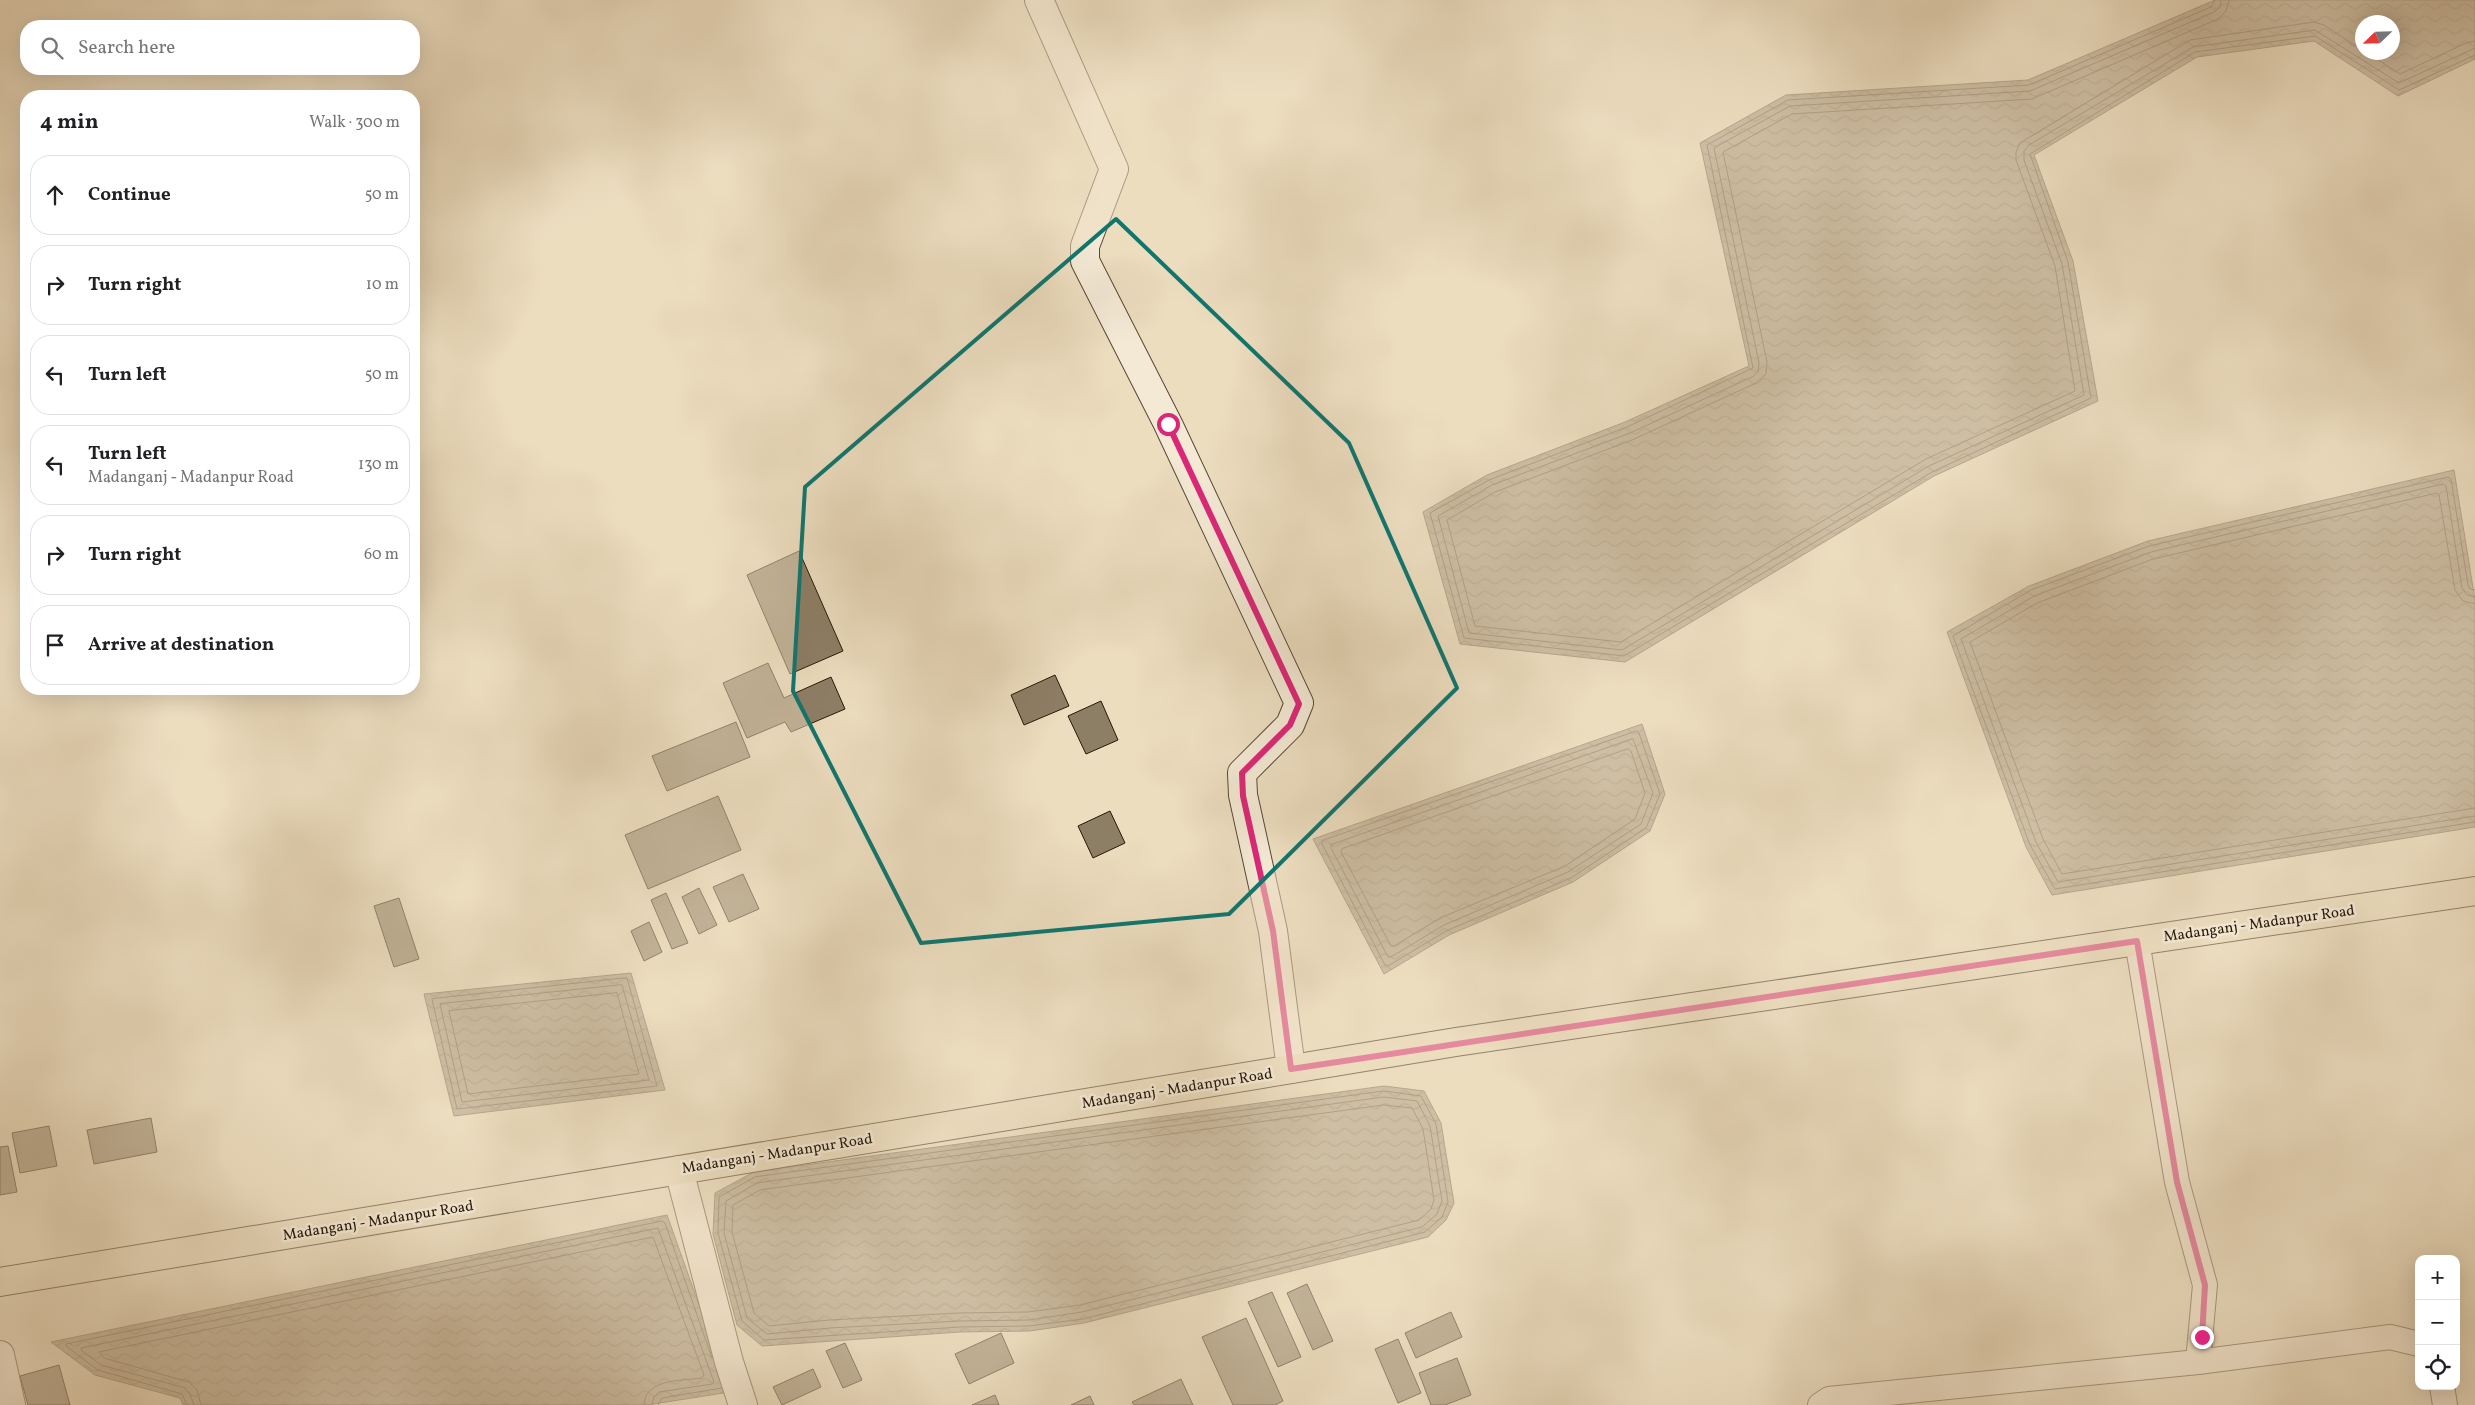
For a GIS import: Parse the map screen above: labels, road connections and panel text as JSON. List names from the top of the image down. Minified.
{"streets":{"main road":["Madanganj - Madanpur Road"]},"north":"bottom left","page":{"search":"Search here","heading":["4 min","Walk · 300 m"],"list":[["Continue","50 m"],["Turn right","10 m"],["Turn left","50 m"],["Turn left","Madanganj - Madanpur Road","130 m"],["Turn right","60 m"],"Arrive at destination"],"map_buttons":["+","−"]}}
